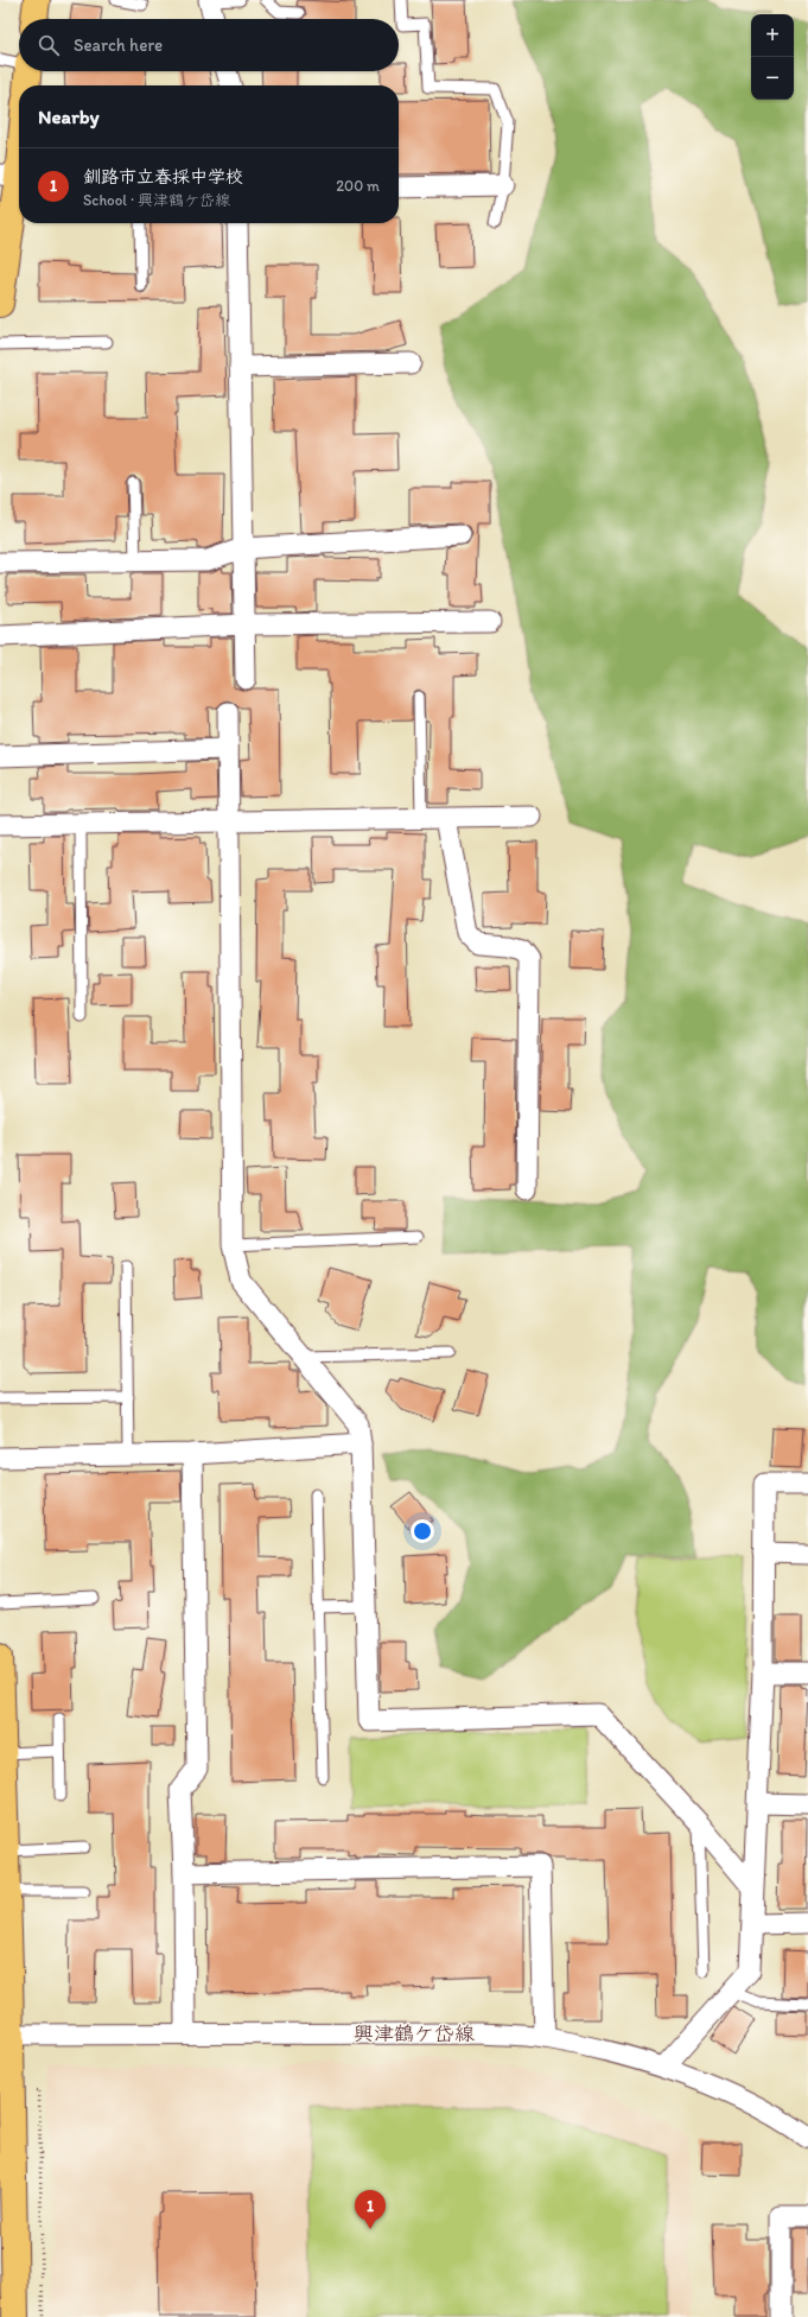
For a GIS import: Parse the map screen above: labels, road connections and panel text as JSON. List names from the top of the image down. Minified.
{"streets":{"street":["興津鶴ケ岱線"]},"page":{"map_buttons":["+","−"],"search":"Search here","heading":"Nearby","list":[{"mark":"1","name":"釧路市立春採中学校","note":"School · 興津鶴ケ岱線","value":"200 m"}],"pins":"1"}}
